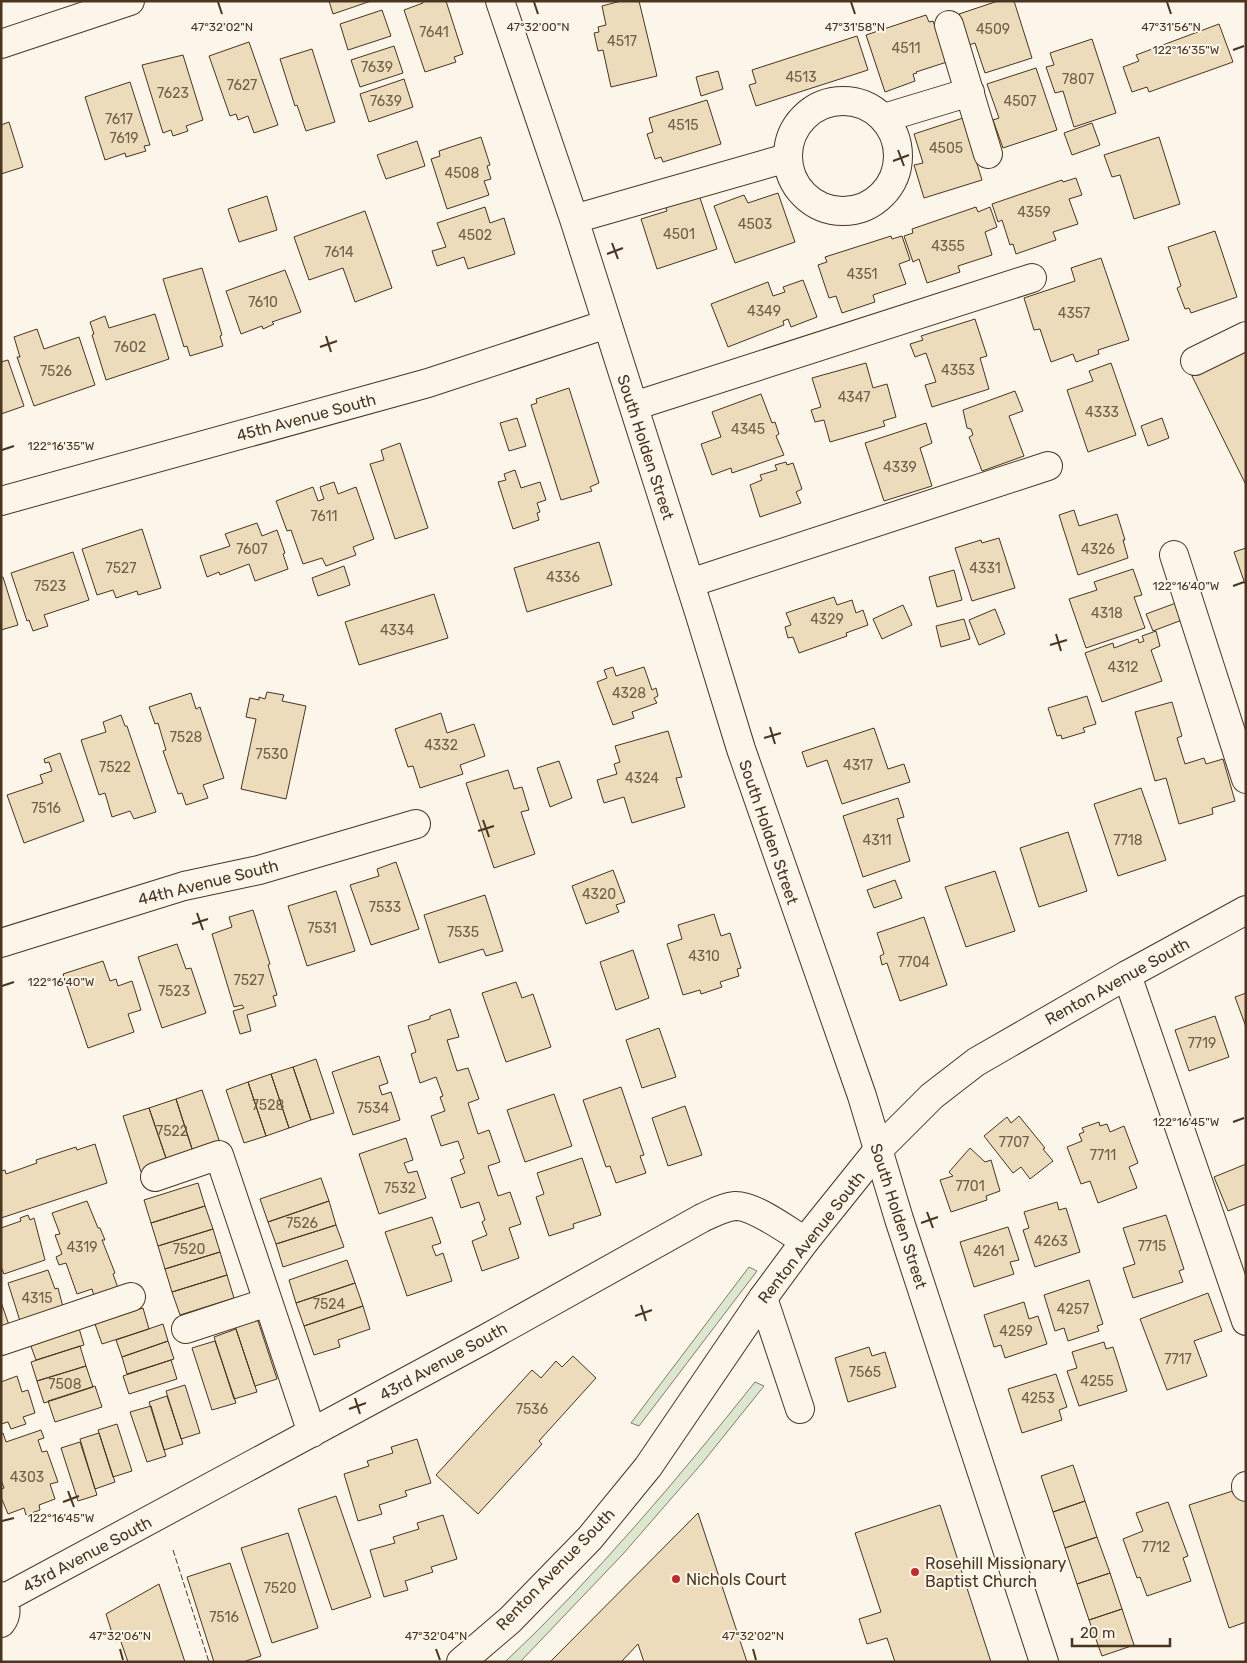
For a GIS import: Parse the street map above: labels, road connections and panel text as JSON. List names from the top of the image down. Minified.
{"streets":{"street":["45th Avenue South","South Holden Street","44th Avenue South","Renton Avenue South","43rd Avenue South"]},"crossings":[["45th Avenue South","South Holden Street"],["South Holden Street","Renton Avenue South"],["Renton Avenue South","43rd Avenue South"]],"places":["Rosehill Missionary Baptist Church","Nichols Court"],"house_numbers":["4509","7641","4517","4511","7639","4513","7807","7627","7623","7639","4507","7617","4515","7619","4505","4508","4359","4503","4501","4502","4355","7614","4351","7610","4349","4357","7602","4353","7526","4347","4333","4345","4339","7611","7607","4326","7527","4331","4336","7523","4318","4329","4334","4312","4328","7528","4332","7530","4317","7522","4324","7516","4311","7718","4320","7533","7531","7535","4310","7704","7527","7523","7719","7528","7534","7522","7707","7711","7701","7532","7526","4263","7715","4319","7520","4261","4315","7524","4257","4259","7717","7565","4255","7508","4253","7536","4303","7712","7520","7516"],"scale_bar":"20 m","coordinates":["47°32'02\"N","47°32'00\"N","47°31'58\"N","47°31'56\"N","122°16'35\"W","122°16'40\"W","122°16'45\"W","47°32'06\"N","47°32'04\"N"]}
